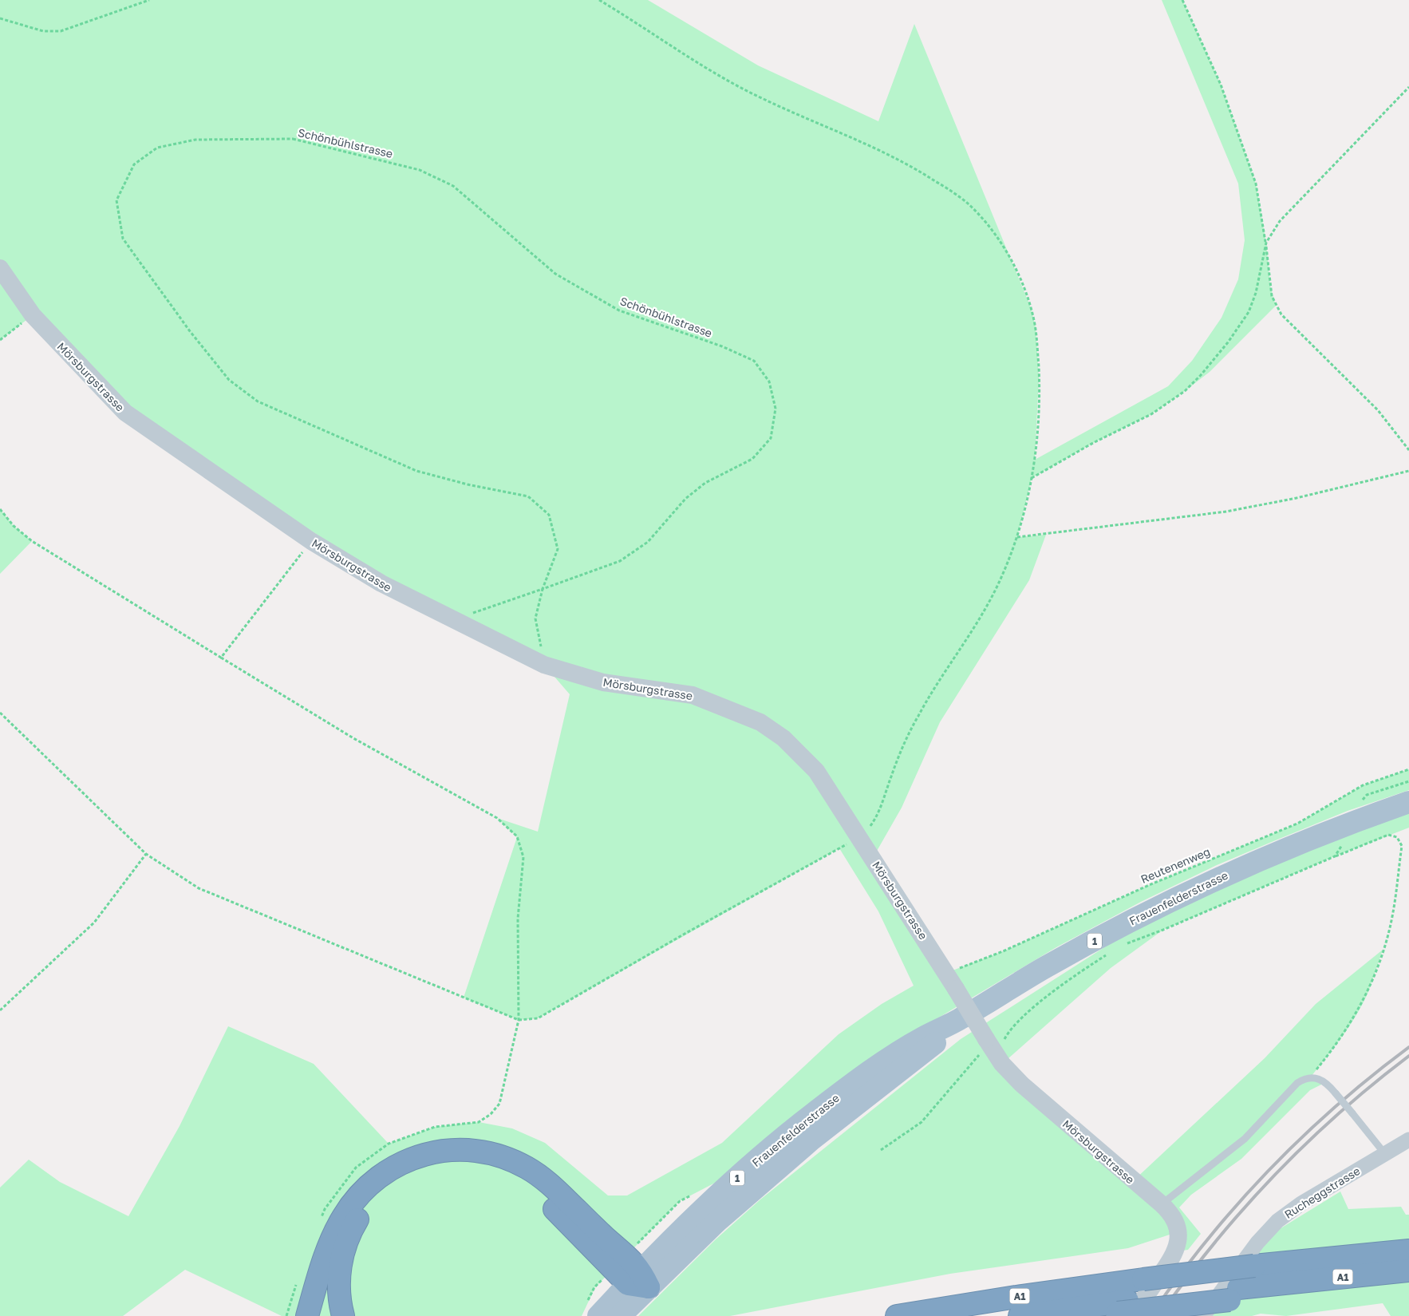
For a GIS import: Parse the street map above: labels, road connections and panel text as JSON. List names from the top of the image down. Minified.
{"streets":{"highway":["A1"],"main road":["Frauenfelderstrasse","1"],"street":["Mörsburgstrasse","Rucheggstrasse"],"path":["Schönbühlstrasse","Reutenenweg"]},"crossings":[["Schönbühlstrasse","Mörsburgstrasse"],["Mörsburgstrasse","Reutenenweg"],["Mörsburgstrasse","A1"]]}
